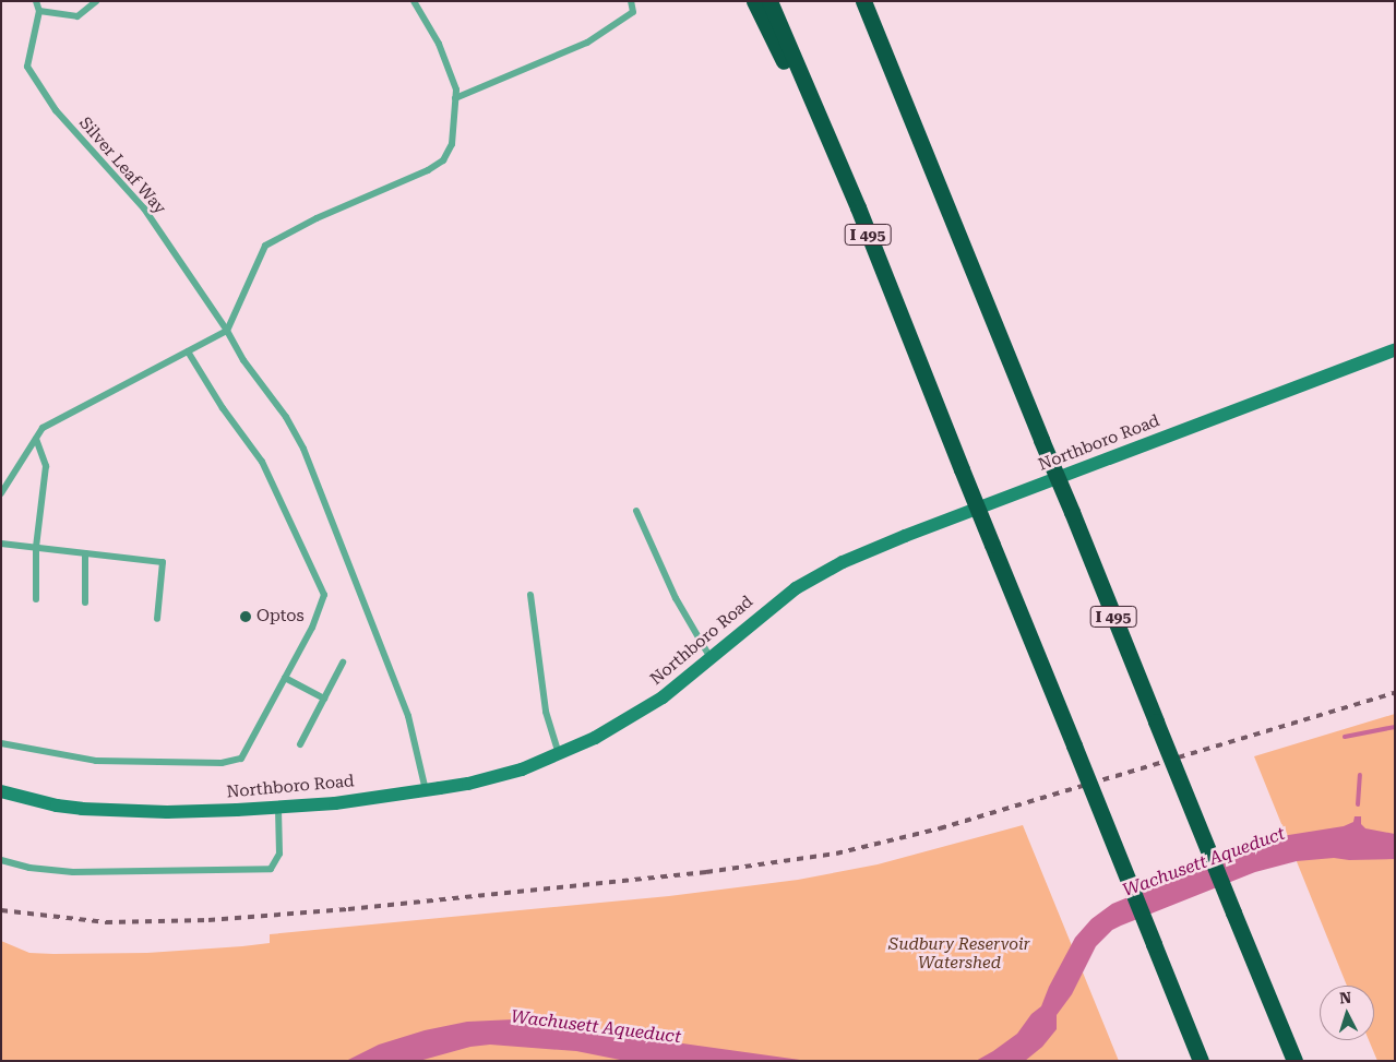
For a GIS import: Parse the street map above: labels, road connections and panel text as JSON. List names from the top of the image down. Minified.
{"streets":{"highway":["I 495"],"main road":["Northboro Road"],"lane":["Silver Leaf Way"]},"crossings":[["Silver Leaf Way","Northboro Road"]],"water":["Wachusett Aqueduct"],"parks":["Sudbury Reservoir Watershed"],"places":["Optos"],"north":"top"}
